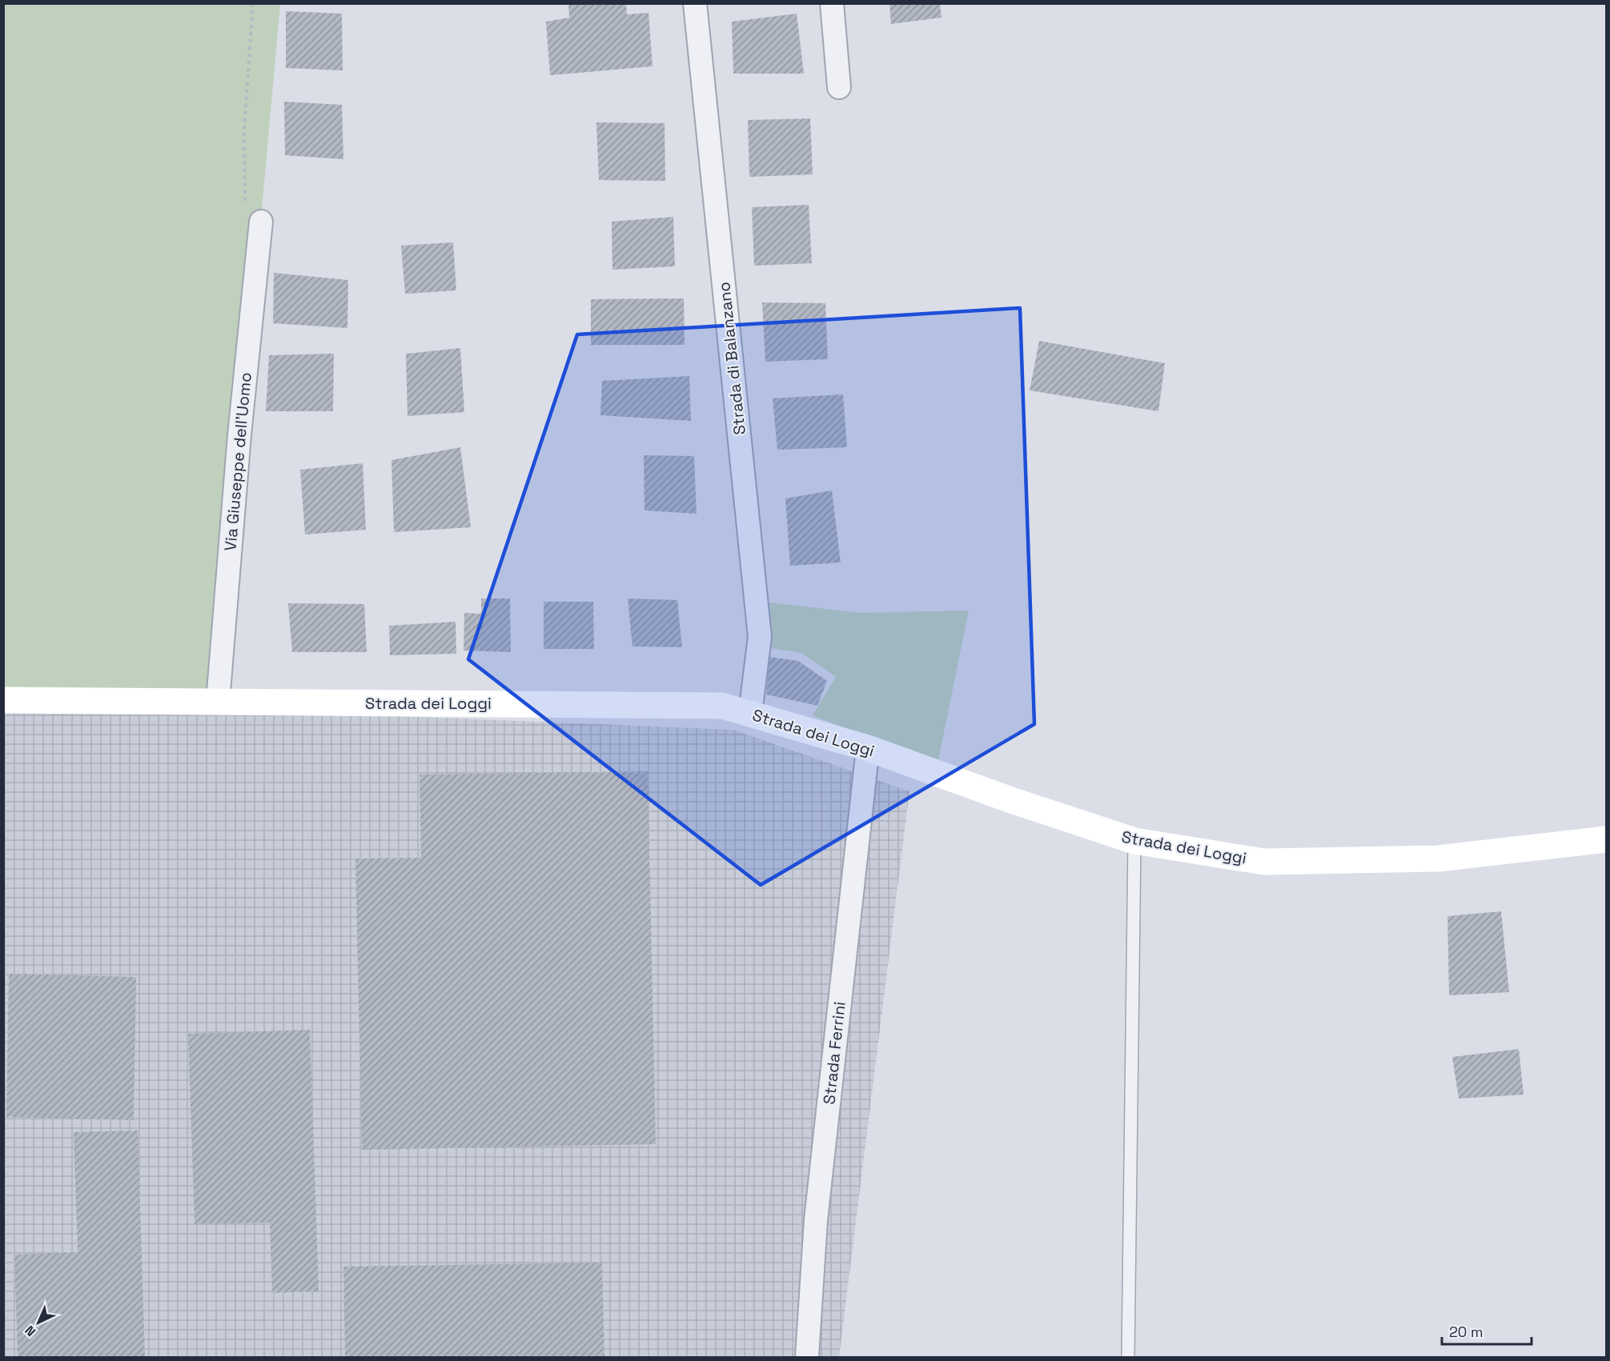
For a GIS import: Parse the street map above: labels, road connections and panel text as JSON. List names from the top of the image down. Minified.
{"streets":{"street":["Strada di Balanzano","Via Giuseppe dell'Uomo","Strada dei Loggi","Strada Ferrini"]},"crossings":[["Strada di Balanzano","Strada dei Loggi"],["Via Giuseppe dell'Uomo","Strada dei Loggi"],["Strada dei Loggi","Strada Ferrini"]],"scale_bar":"20 m","north":"bottom left"}
